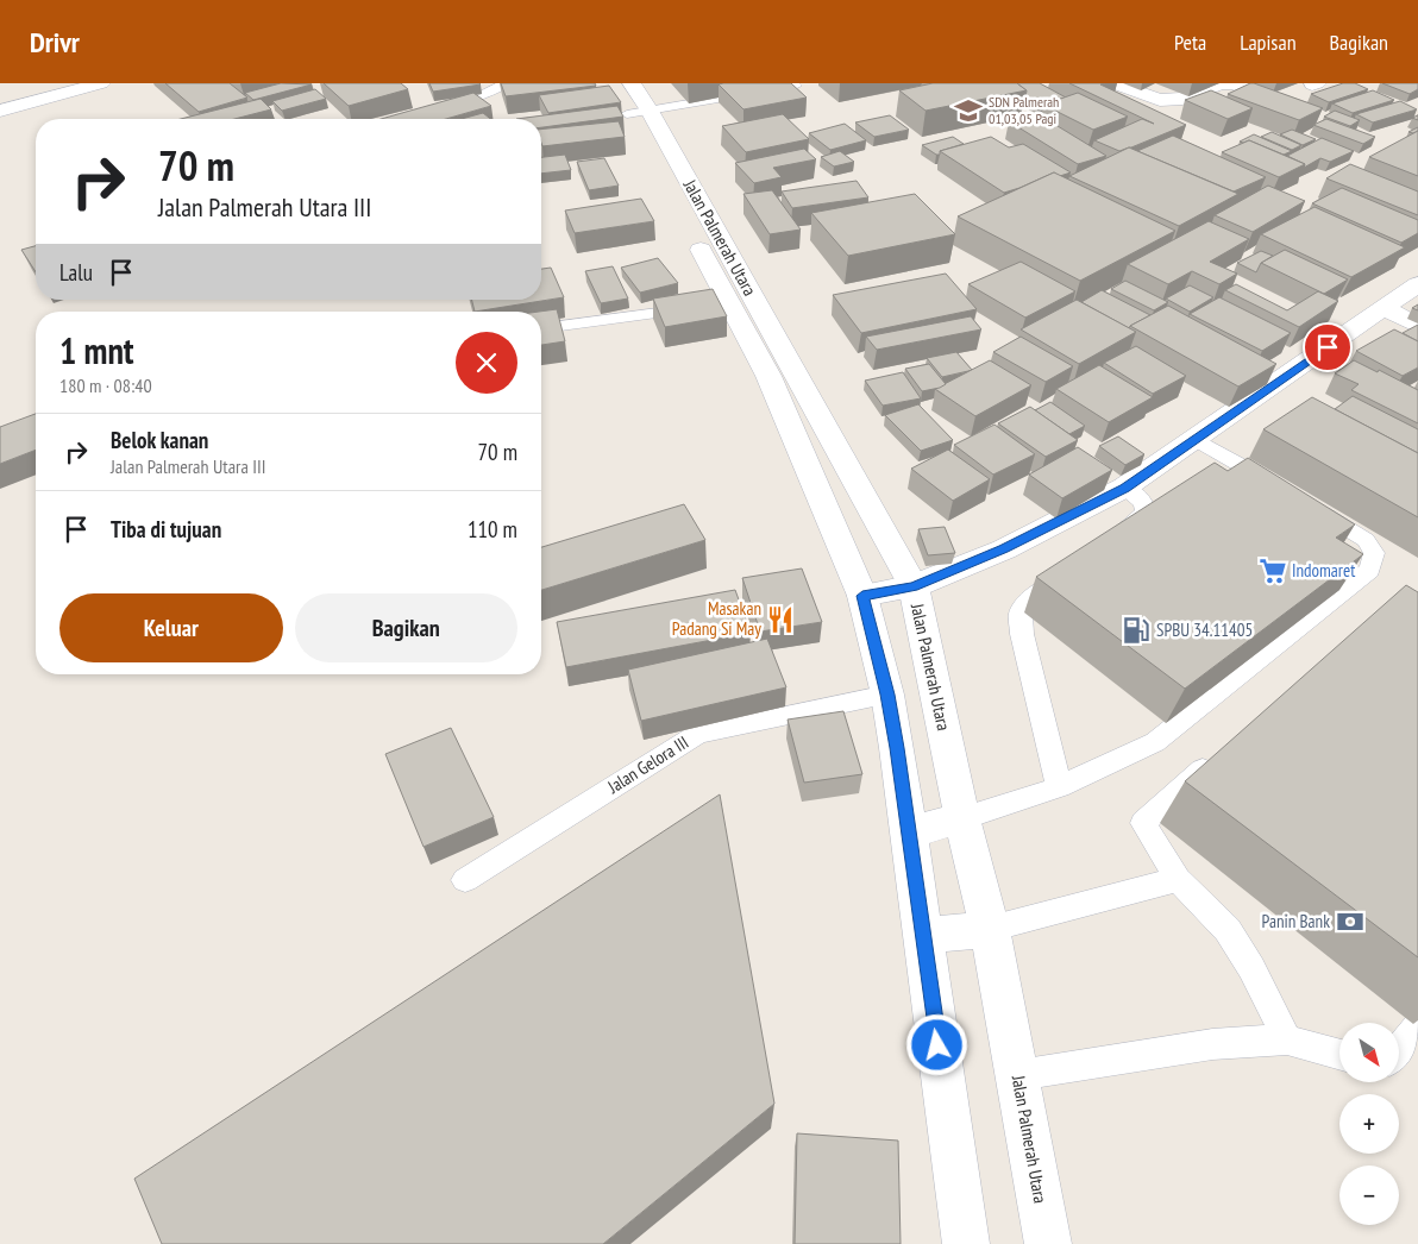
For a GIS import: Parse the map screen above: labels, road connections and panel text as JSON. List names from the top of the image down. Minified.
{"streets":{"main road":["Jalan Palmerah Utara"],"lane":["Jalan Gelora III"]},"crossings":[["Jalan Palmerah Utara","Jalan Gelora III"]],"places":{"school or university":["SDN Palmerah 01,03,05 Pagi"],"supermarket":["Indomaret"],"restaurant":["Masakan Padang Si May"],"fuel station":["SPBU 34.11405"],"bank":["Panin Bank"]},"north":"bottom right","page":{"header":"Drivr","nav":["Peta","Lapisan","Bagikan"],"turn":["70 m","Jalan Palmerah Utara III"],"then":"Lalu","heading":["1 mnt","180 m · 08:40"],"list":[{"name":"Belok kanan","note":"Jalan Palmerah Utara III","value":"70 m"},{"name":"Tiba di tujuan","value":"110 m"}],"buttons":["Keluar","Bagikan"],"map_buttons":["+","−"]}}
